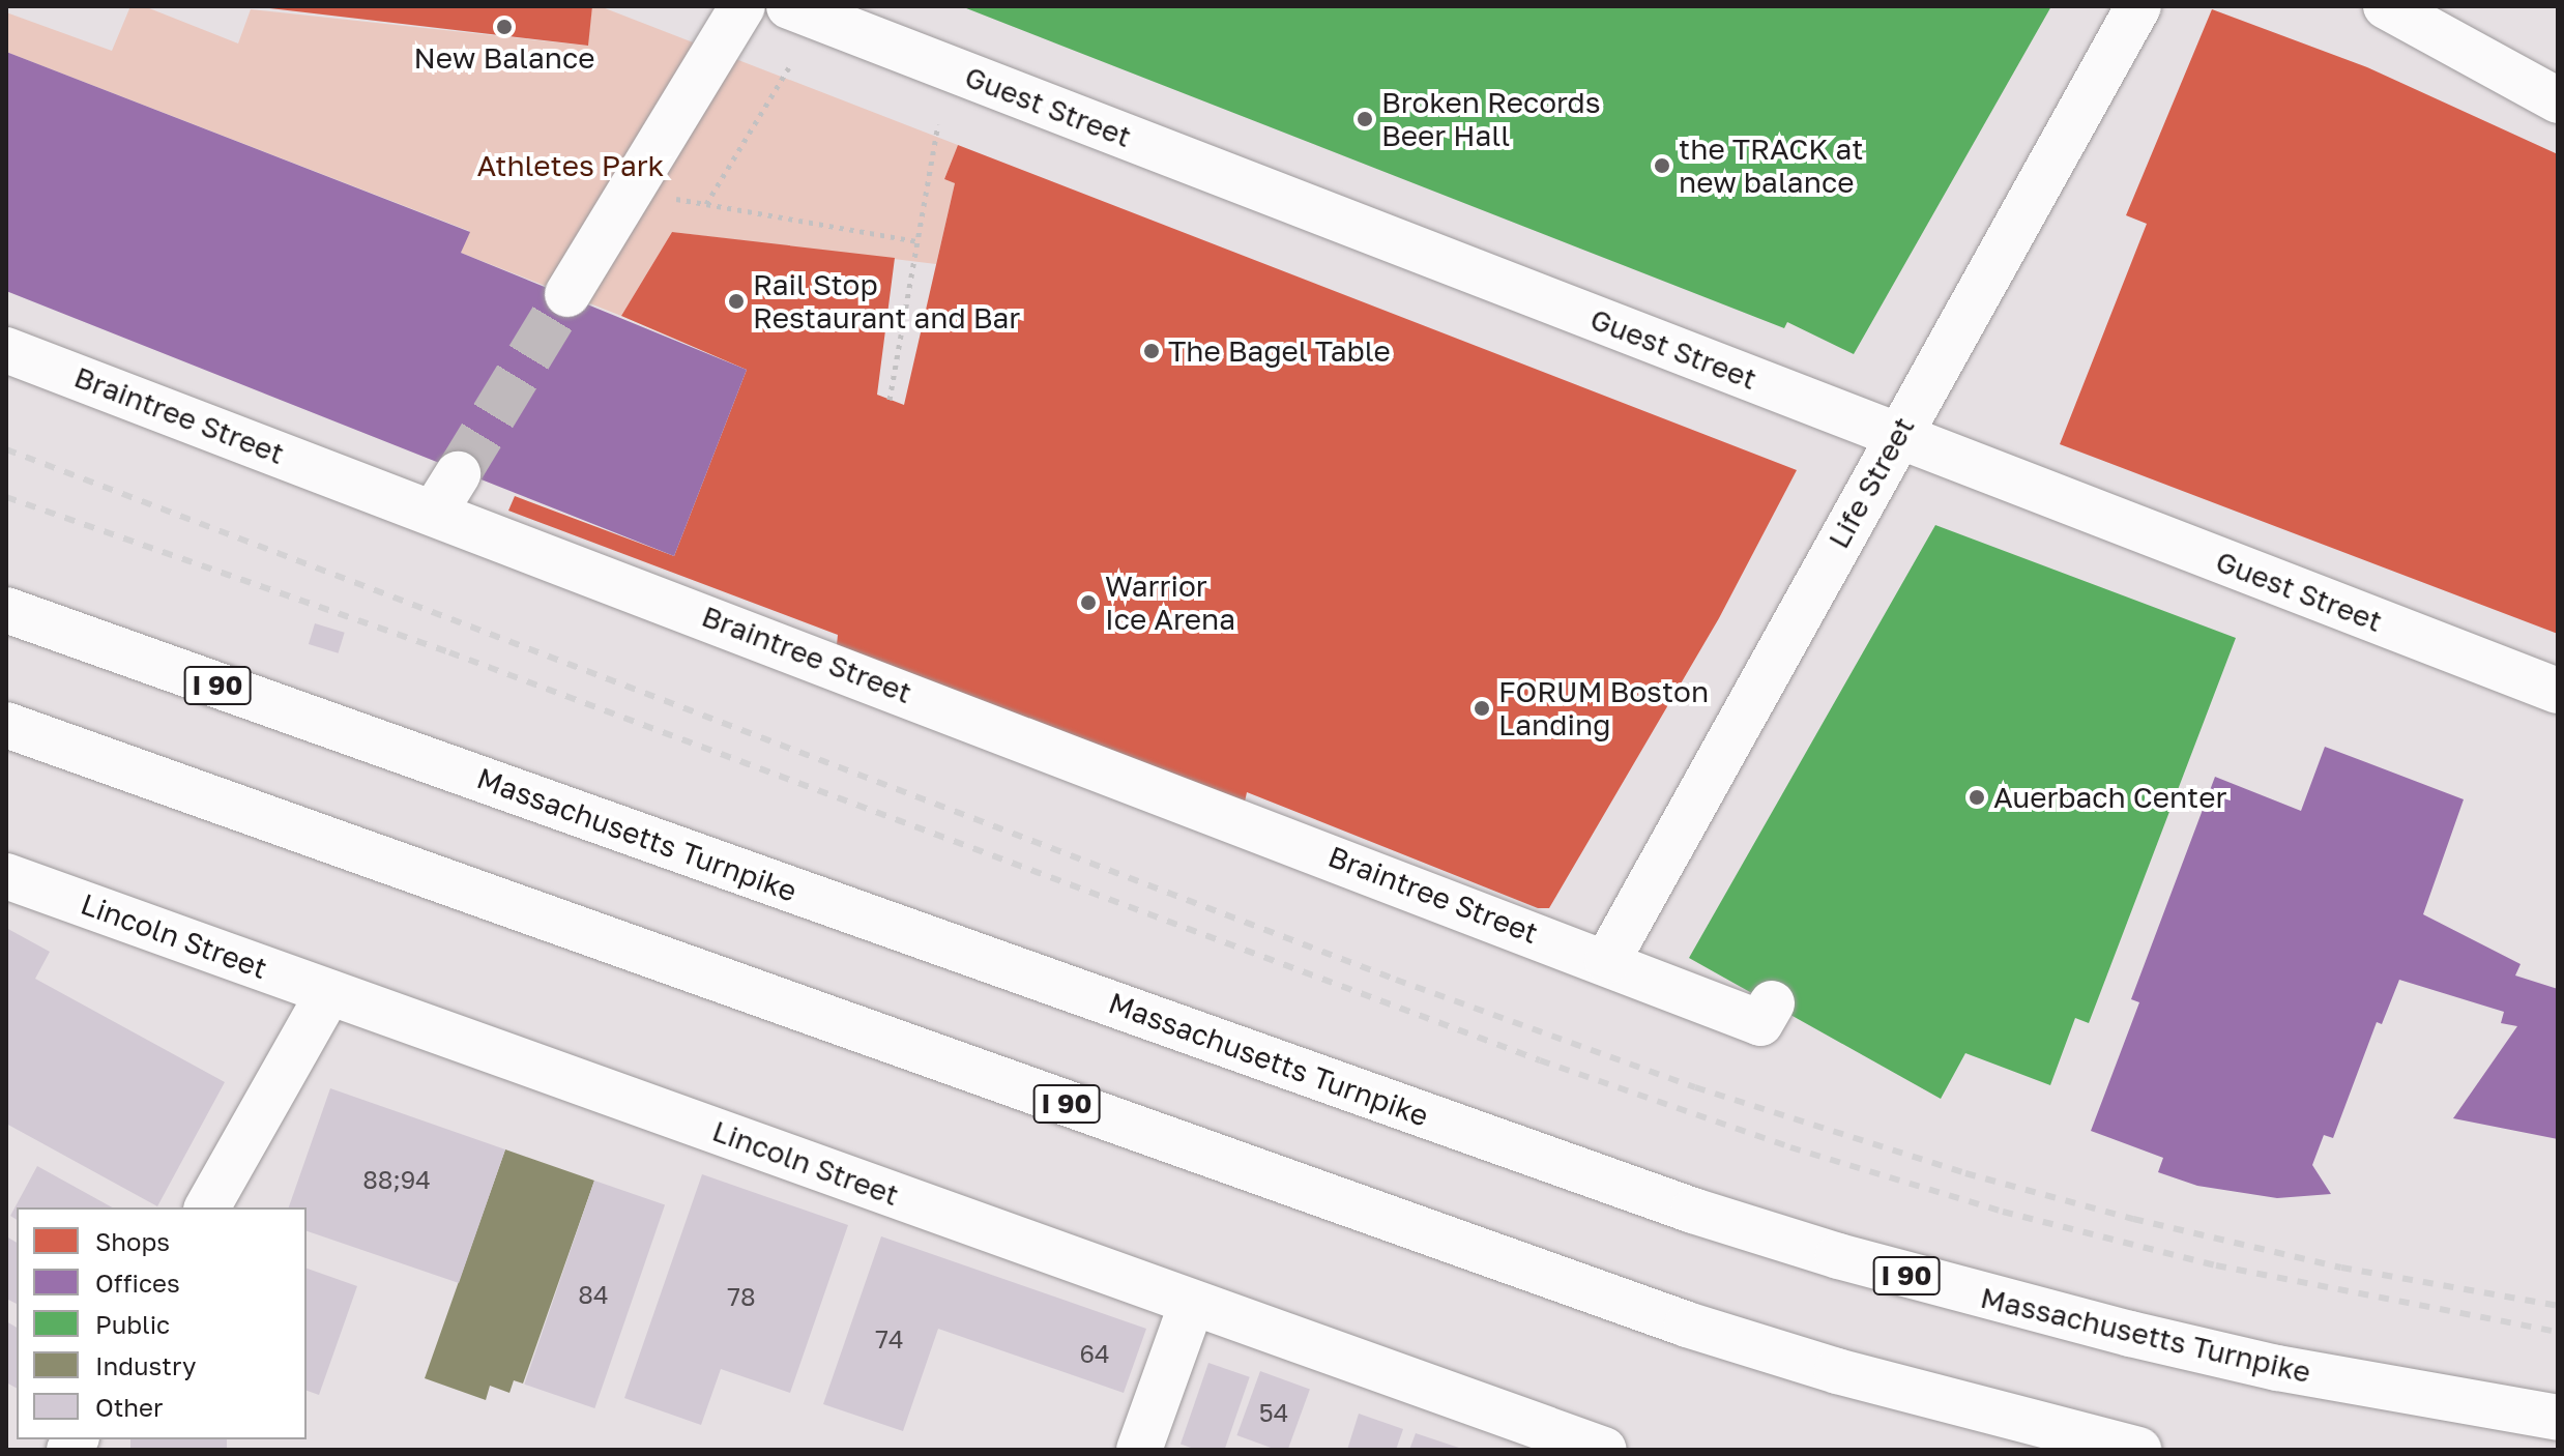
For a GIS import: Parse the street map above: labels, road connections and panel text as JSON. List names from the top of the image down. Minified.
{"streets":{"main road":["Guest Street","Braintree Street","Life Street","I 90","Massachusetts Turnpike","Lincoln Street"]},"crossings":[["Guest Street","Life Street"],["Braintree Street","Life Street"]],"parks":["Athletes Park"],"places":["New Balance","Broken Records Beer Hall","the TRACK at new balance","Rail Stop Restaurant and Bar","The Bagel Table","Warrior Ice Arena","FORUM Boston Landing","Auerbach Center"],"house_numbers":["88;94","84","78","74","64","54"],"legend":["Shops","Offices","Public","Industry","Other"]}
